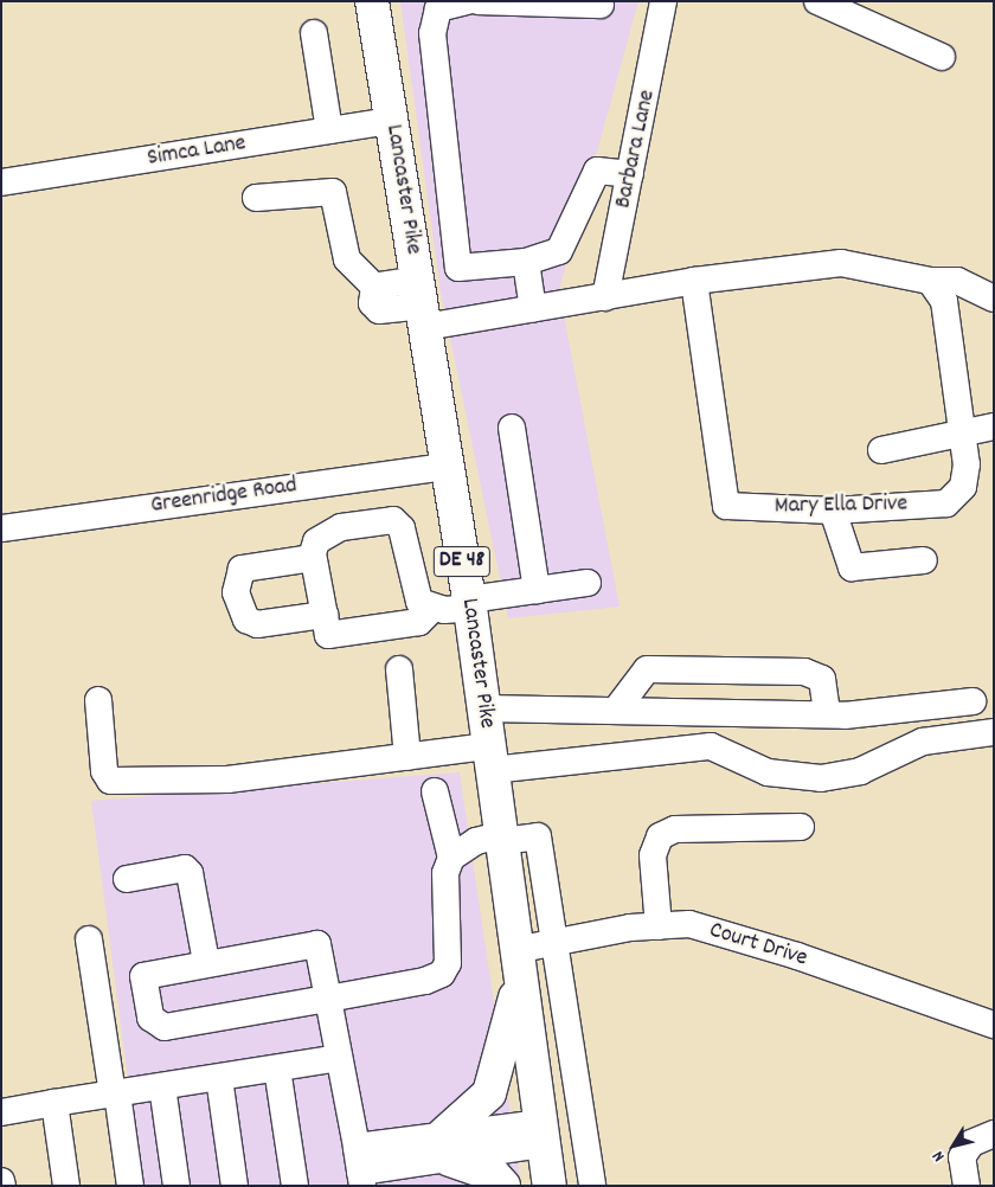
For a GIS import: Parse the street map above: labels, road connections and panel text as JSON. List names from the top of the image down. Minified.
{"streets":{"main road":["Lancaster Pike","DE 48"],"street":["Barbara Lane","Simca Lane","Greenridge Road","Mary Ella Drive","Court Drive"]},"crossings":[["Simca Lane","Lancaster Pike"],["Lancaster Pike","Greenridge Road"],["Lancaster Pike","Court Drive"]],"north":"bottom left"}
